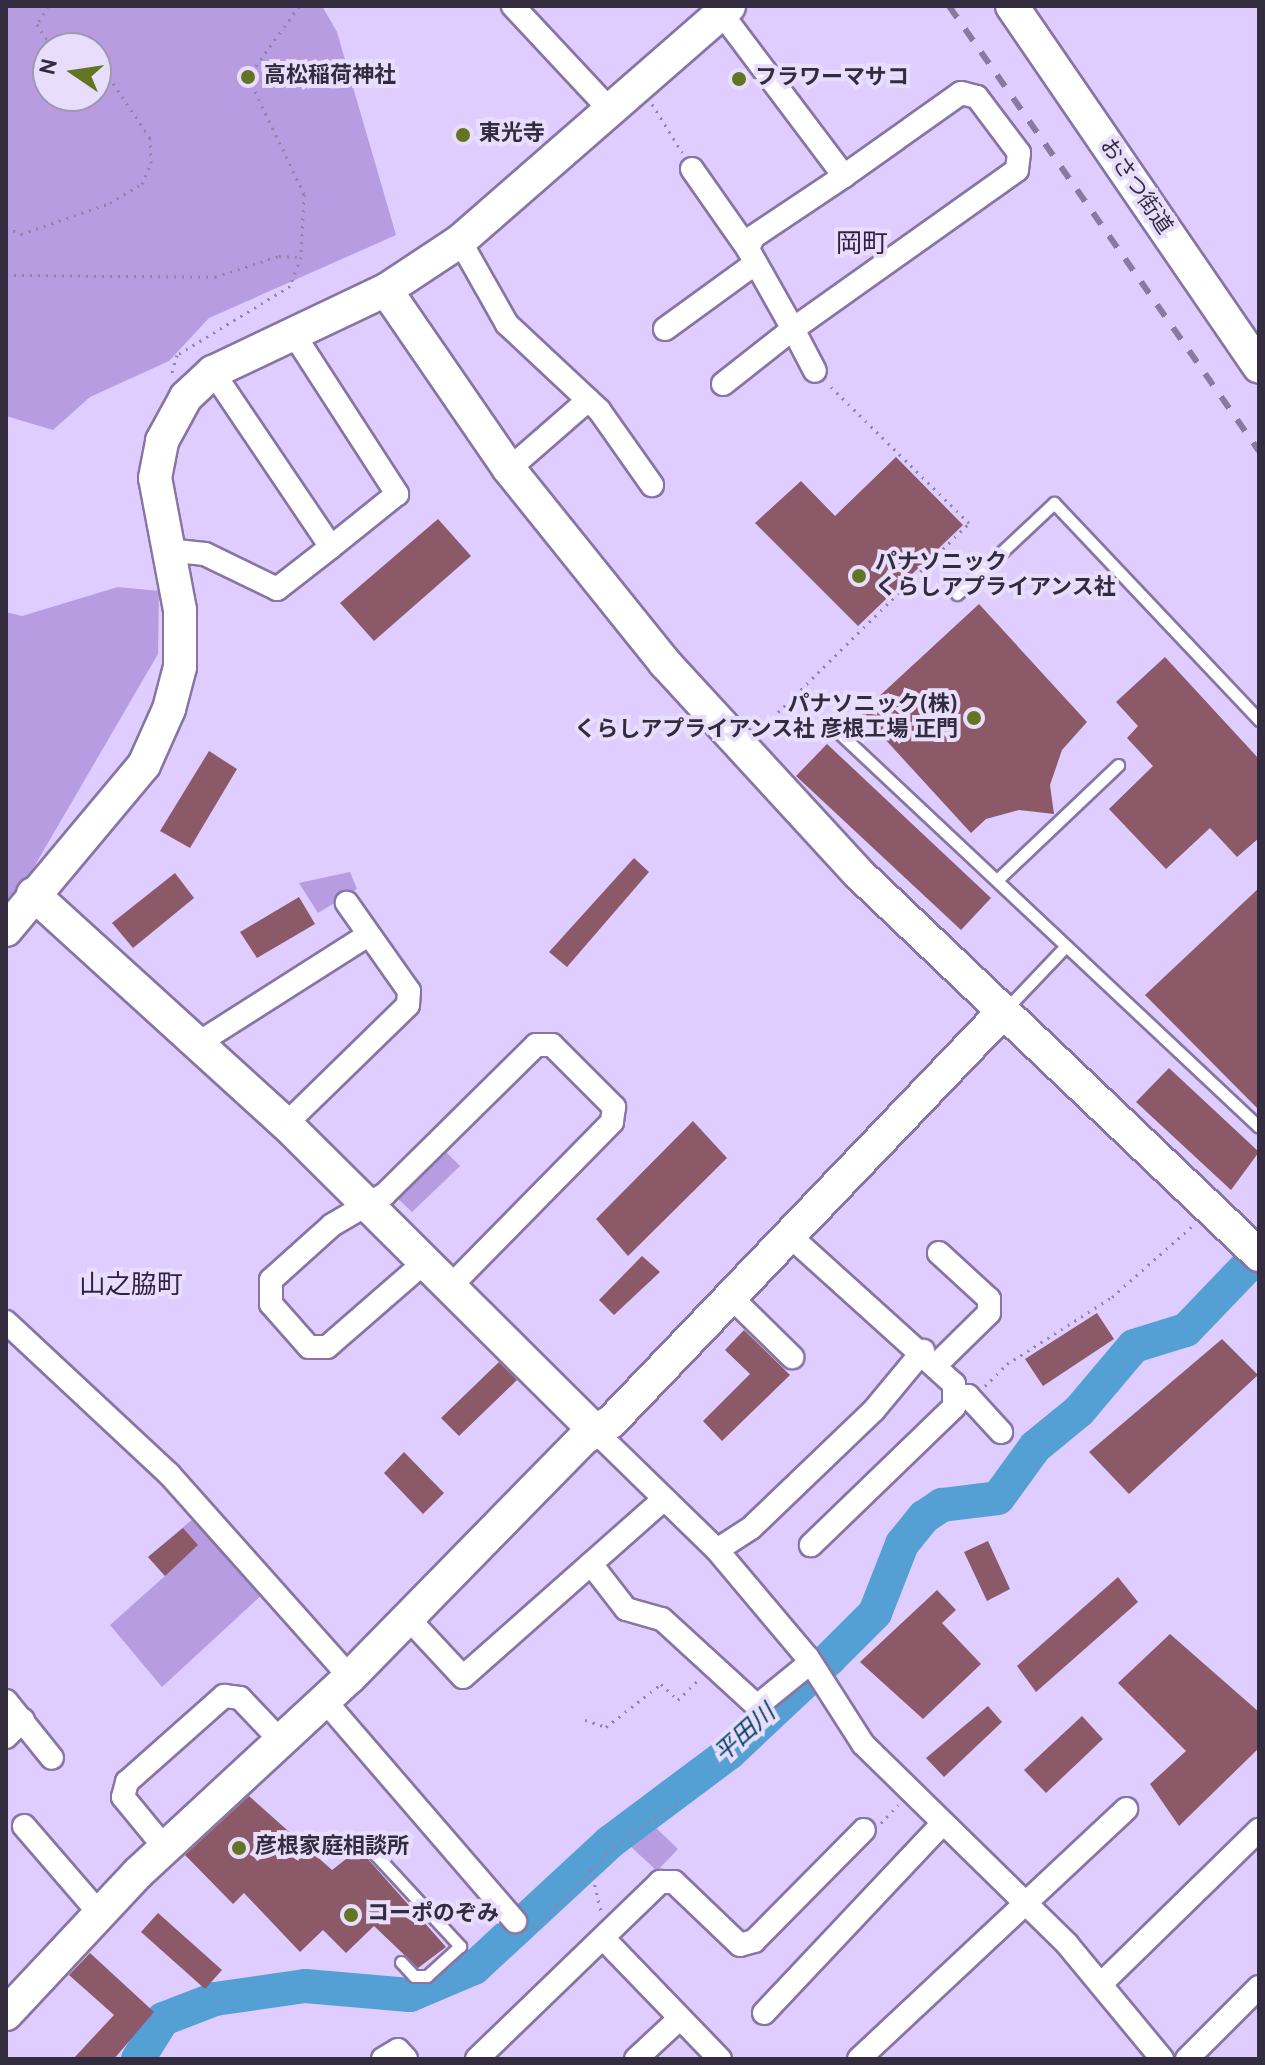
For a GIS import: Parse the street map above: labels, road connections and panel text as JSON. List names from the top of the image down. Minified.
{"streets":{"street":["おさつ街道"]},"districts":["岡町","山之脇町"],"water":["平田川"],"places":["高松稲荷神社","フラワーマサコ","東光寺","パナソニック くらしアプライアンス社","パナソニック(株) くらしアプライアンス社 彦根工場 正門","彦根家庭相談所","コーポのぞみ"],"north":"left"}
